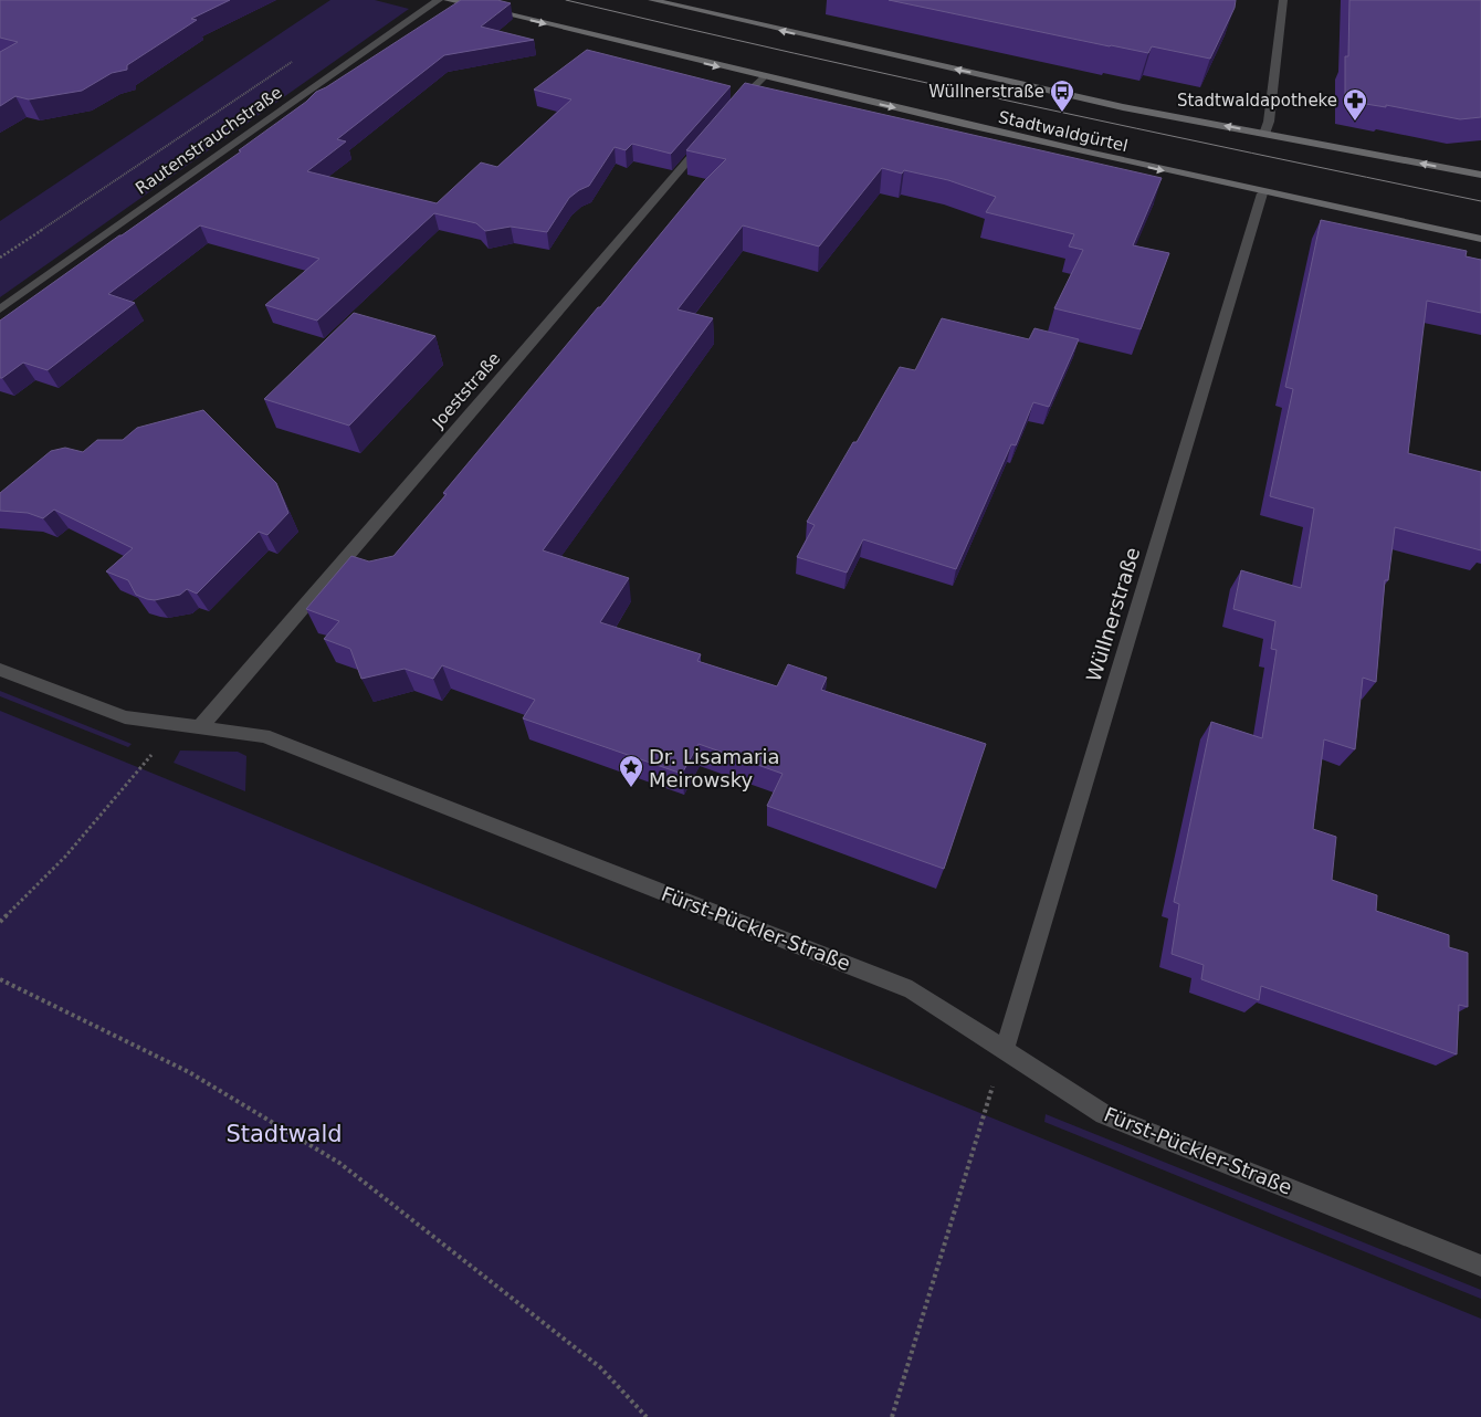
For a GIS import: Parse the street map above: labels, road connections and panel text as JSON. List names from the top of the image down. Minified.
{"streets":{"main road":["Stadtwaldgürtel"],"street":["Rautenstrauchstraße","Joeststraße","Wüllnerstraße","Fürst-Pückler-Straße"]},"crossings":[["Stadtwaldgürtel","Wüllnerstraße"],["Joeststraße","Fürst-Pückler-Straße"],["Wüllnerstraße","Fürst-Pückler-Straße"]],"parks":["Stadtwald"],"places":{"bus stop":["Wüllnerstraße"],"pharmacy":["Stadtwaldapotheke"],"place":["Dr. Lisamaria Meirowsky"]}}
